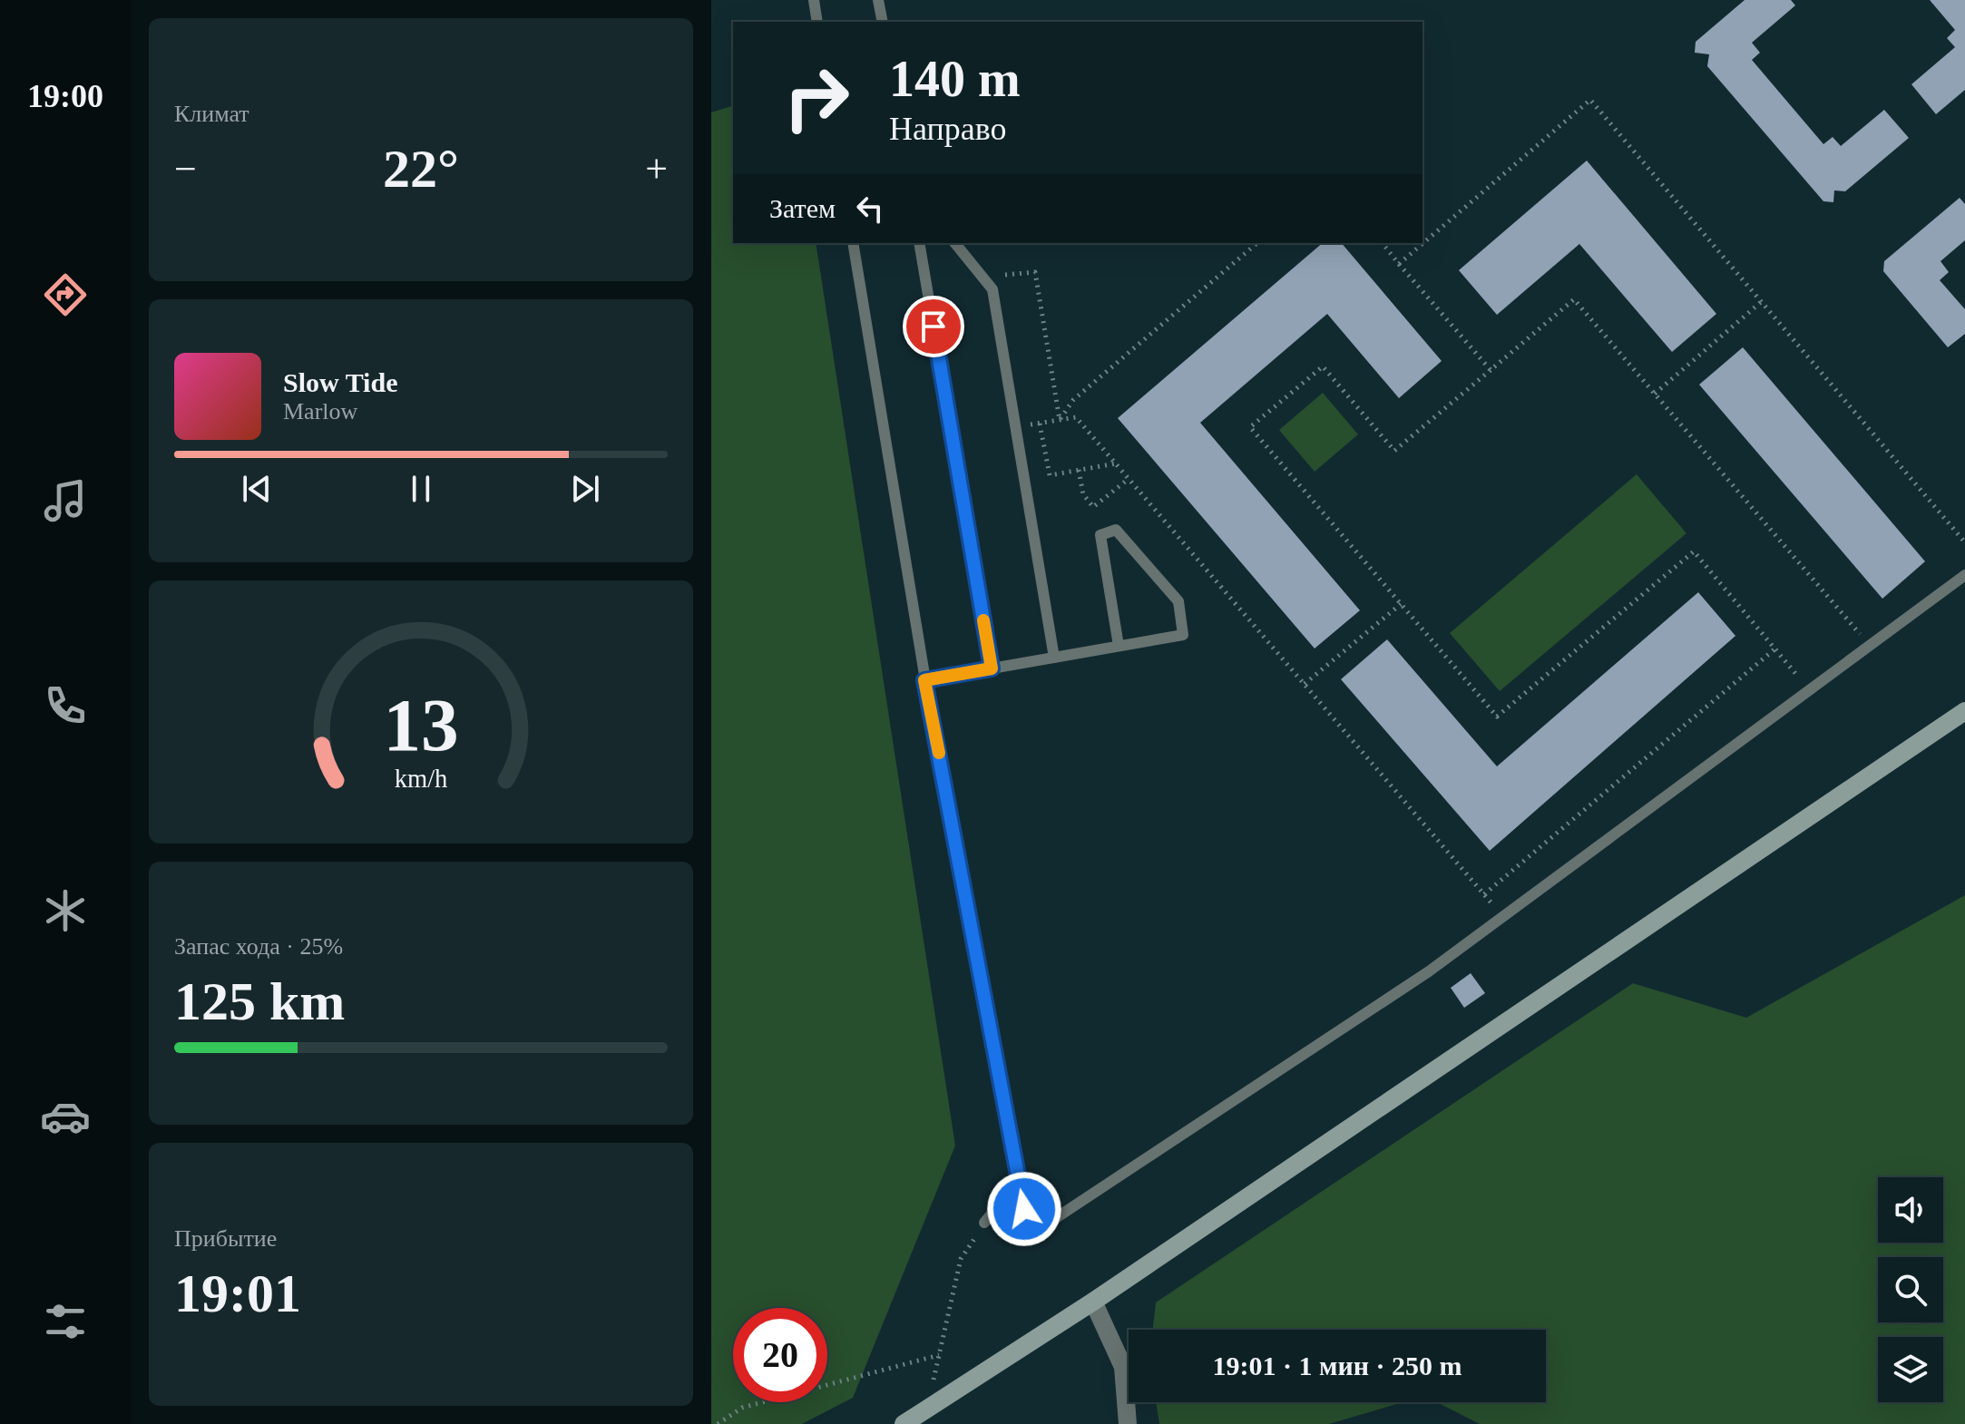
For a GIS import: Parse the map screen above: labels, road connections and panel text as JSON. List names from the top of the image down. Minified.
{"page":{"tabs":"19:00","tile":["Климат",["Запас хода · 25%","125 km"],["Прибытие","19:01"]],"turn":["140 m","Направо"],"heat":["−","22°","+"],"then":"Затем","song":["Slow Tide","Marlow"],"limit":"20","trip":"19:01 · 1 мин · 250 m","gauge":["13","km/h"]}}
